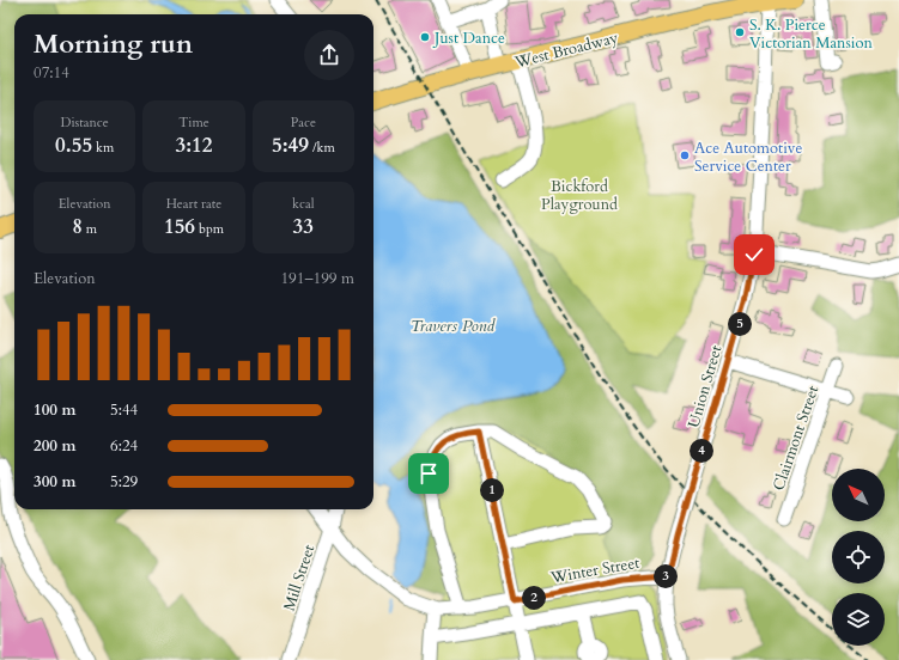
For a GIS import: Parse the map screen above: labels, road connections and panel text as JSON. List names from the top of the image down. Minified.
{"streets":{"main road":["West Broadway"],"street":["Union Street","Clairmont Street","Winter Street","Mill Street"]},"crossings":[["West Broadway","Union Street"],["Union Street","Winter Street"],["Winter Street","Mill Street"]],"water":["Travers Pond"],"parks":["Bickford Playground"],"places":["S. K. Pierce Victorian Mansion","Just Dance","Ace Automotive Service Center"],"north":"top left","page":{"heading":["Morning run","07:14"],"stats":[["Distance","0.55 km"],["Time","3:12"],["Pace","5:49 /km"],["Elevation","8 m"],["Heart rate","156 bpm"],["kcal","33"]],"chart":["Elevation","191–199 m"],"pins":["5","4","1","3","2"],"list":[{"name":"100 m","note":"5:44"},{"name":"200 m","note":"6:24"},{"name":"300 m","note":"5:29"}]}}
